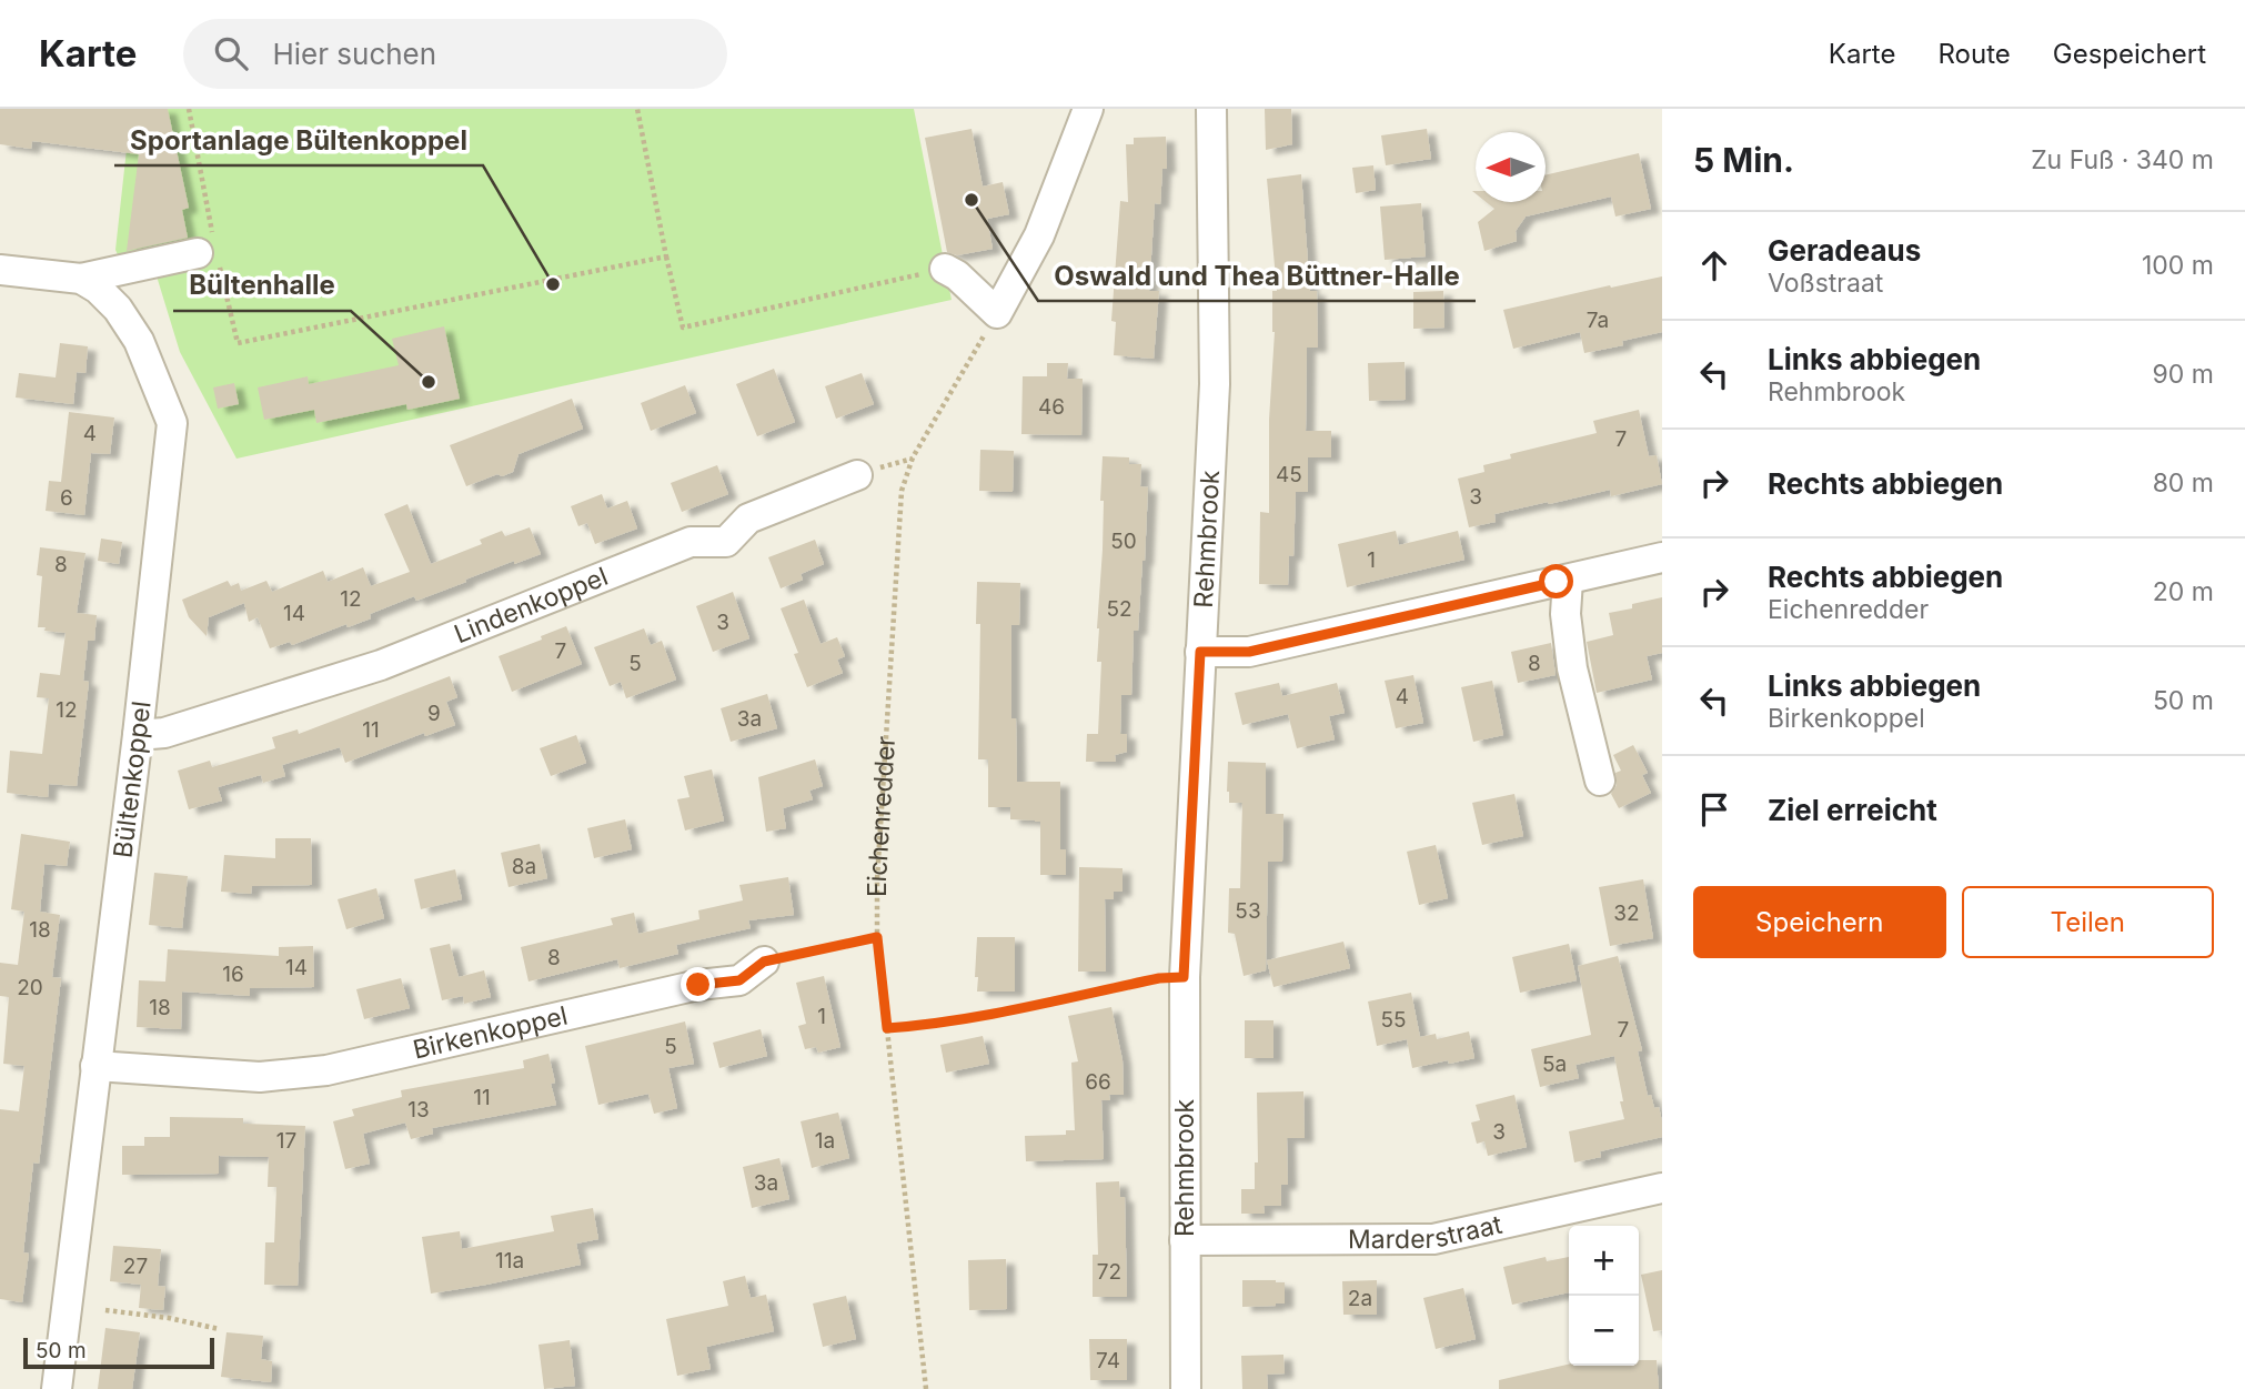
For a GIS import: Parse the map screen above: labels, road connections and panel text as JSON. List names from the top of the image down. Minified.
{"streets":{"street":["Rehmbrook","Lindenkoppel","Bültenkoppel","Birkenkoppel","Marderstraat"],"path":["Eichenredder"]},"crossings":[["Rehmbrook","Marderstraat"],["Lindenkoppel","Bültenkoppel"],["Bültenkoppel","Birkenkoppel"]],"places":["Oswald und Thea Büttner-Halle","Sportanlage Bültenkoppel","Bültenhalle"],"house_numbers":["7a","46","4","7","45","3","6","50","1","8","12","52","14","3","7","5","8","4","12","9","3a","11","8a","53","32","18","8","14","16","20","18","1","55","7","5","5a","66","11","13","3","17","1a","3a","11a","27","72","2a","74"],"scale_bar":"50 m","north":"left","page":{"header":"Karte","search":"Hier suchen","nav":["Karte","Route","Gespeichert"],"heading":["5 Min.","Zu Fuß · 340 m"],"list":[["Geradeaus","Voßstraat","100 m"],["Links abbiegen","Rehmbrook","90 m"],["Rechts abbiegen","80 m"],["Rechts abbiegen","Eichenredder","20 m"],["Links abbiegen","Birkenkoppel","50 m"],"Ziel erreicht"],"buttons":["Speichern","Teilen"],"map_buttons":["+","−"],"scale":"50 m"}}
